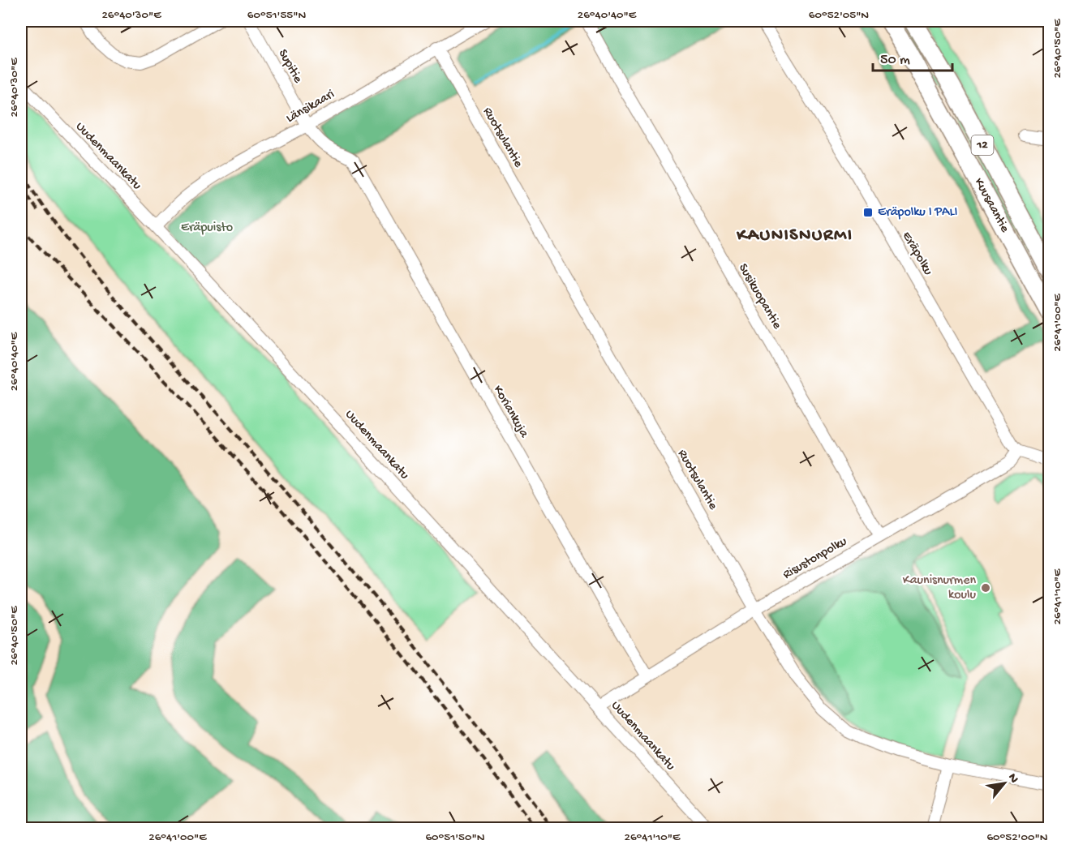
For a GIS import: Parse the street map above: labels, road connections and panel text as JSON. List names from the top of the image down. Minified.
{"streets":{"main road":["12","Kuusaantie"],"street":["Supitie","Länsikaari","Ruotsulantie","Uudenmaankatu","Eräpolku","Susikuopantie","Koriankuja","Risustonpolku"]},"crossings":[["Supitie","Länsikaari"],["Supitie","Koriankuja"],["Länsikaari","Ruotsulantie"],["Länsikaari","Uudenmaankatu"],["Länsikaari","Koriankuja"],["Ruotsulantie","Risustonpolku"],["Uudenmaankatu","Risustonpolku"],["Eräpolku","Risustonpolku"],["Susikuopantie","Risustonpolku"],["Koriankuja","Risustonpolku"]],"districts":["KAUNISNURMI"],"parks":["Eräpuisto"],"places":{"transit":["Eräpolku I PALI"],"other":["Kaunisnurmen koulu"]},"scale_bar":"50 m","north":"top right","coordinates":["26°40'30\"E","60°51'55\"N","26°40'40\"E","60°52'05\"N","26°40'50\"E","26°41'00\"E","26°41'10\"E","60°51'50\"N","60°52'00\"N"]}
